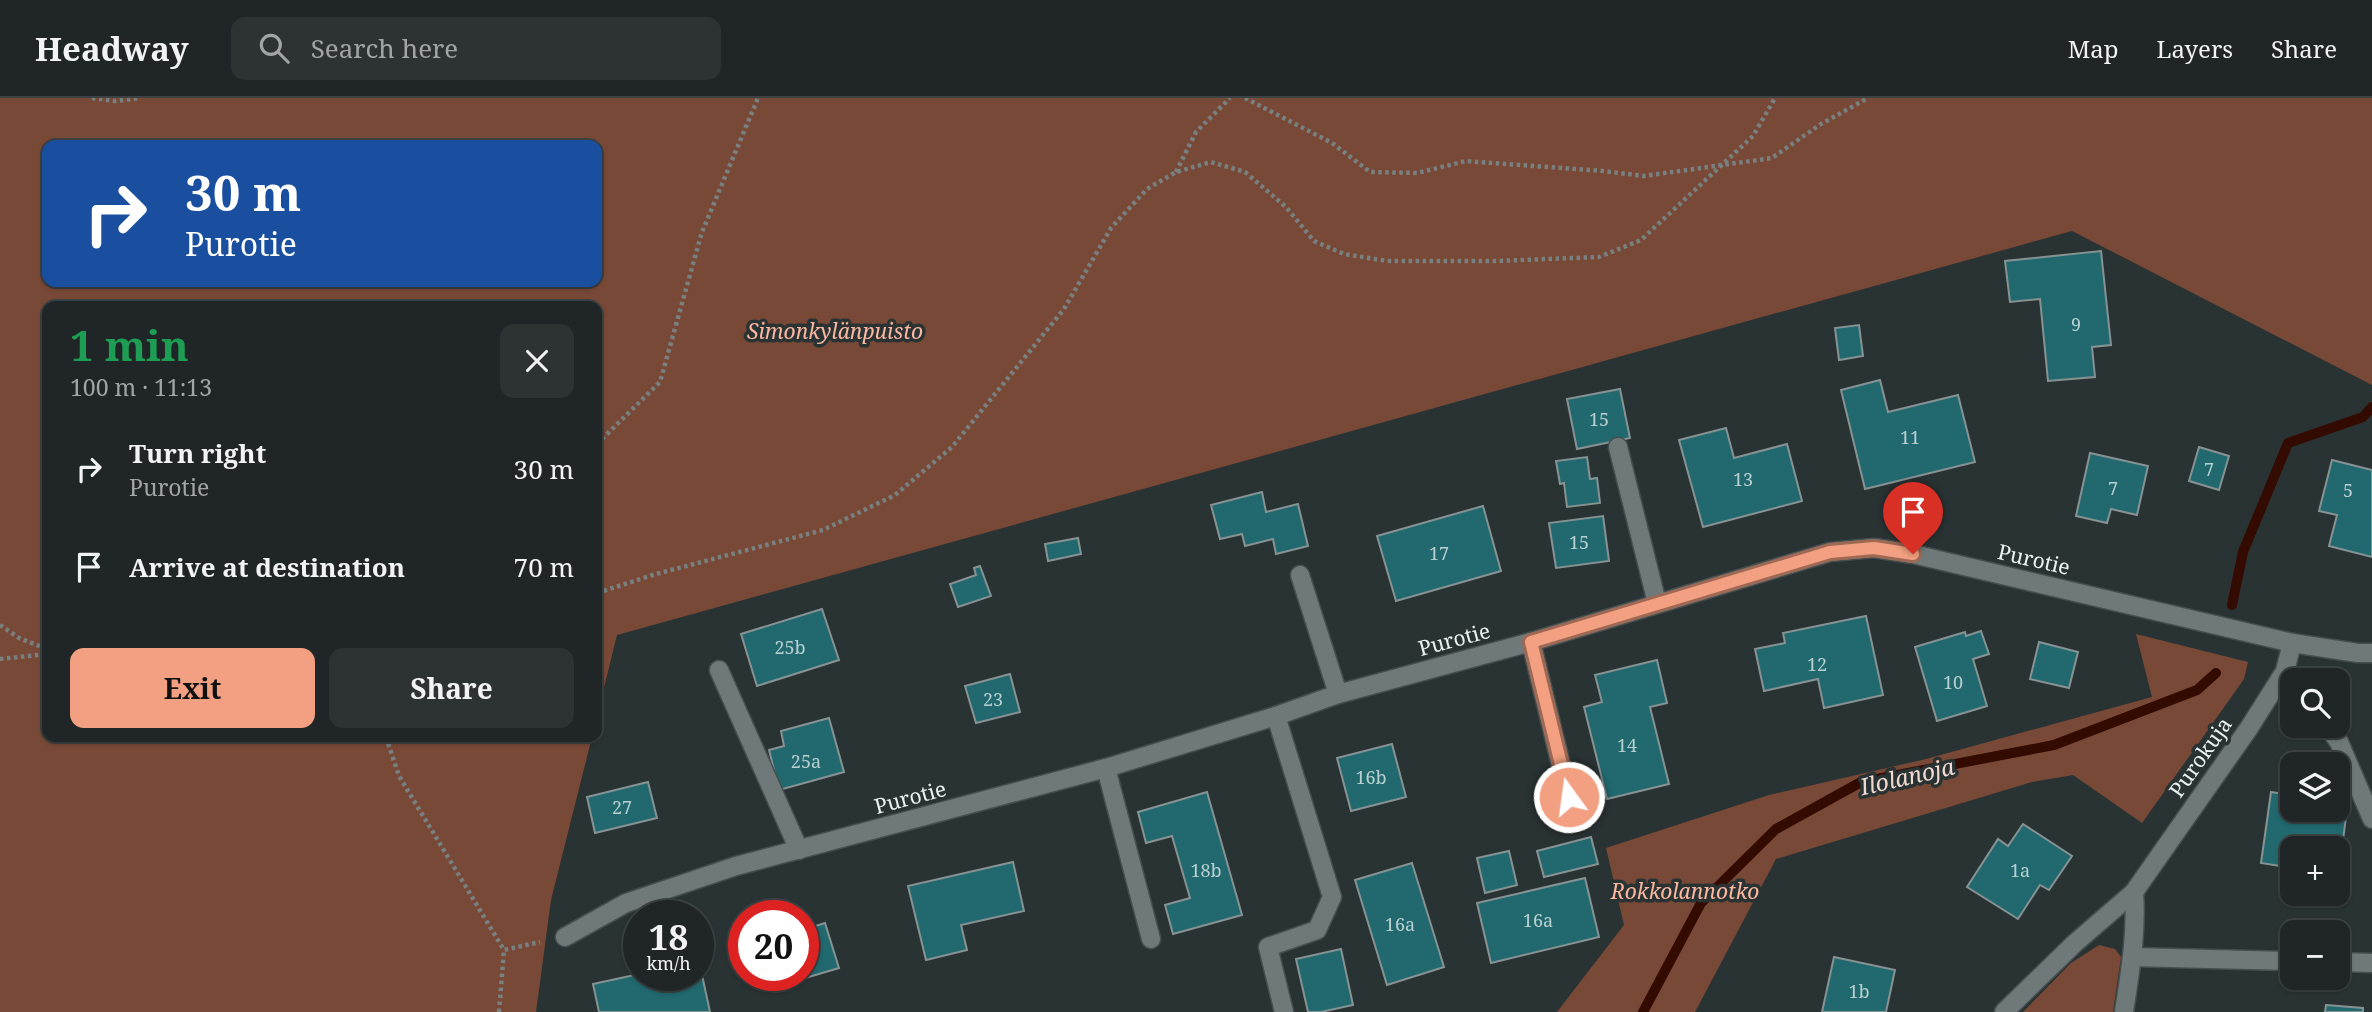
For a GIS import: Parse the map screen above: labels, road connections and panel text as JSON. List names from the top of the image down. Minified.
{"streets":{"street":["Purotie","Purokuja"]},"crossings":[["Purotie","Purokuja"]],"water":["Ilolanoja"],"parks":["Simonkylänpuisto","Rokkolannotko"],"house_numbers":["9","15","11","7","13","7","5","15","17","25b","12","10","23","14","25a","16b","27","18b","1a","16a","16a","1b"],"page":{"header":"Headway","search":"Search here","nav":["Map","Layers","Share"],"turn":["30 m","Purotie"],"heading":["1 min","100 m · 11:13"],"list":[{"name":"Turn right","note":"Purotie","value":"30 m"},{"name":"Arrive at destination","value":"70 m"}],"buttons":["Exit","Share"],"map_buttons":["+","−"],"speed":"18 km/h","limit":"20"}}
